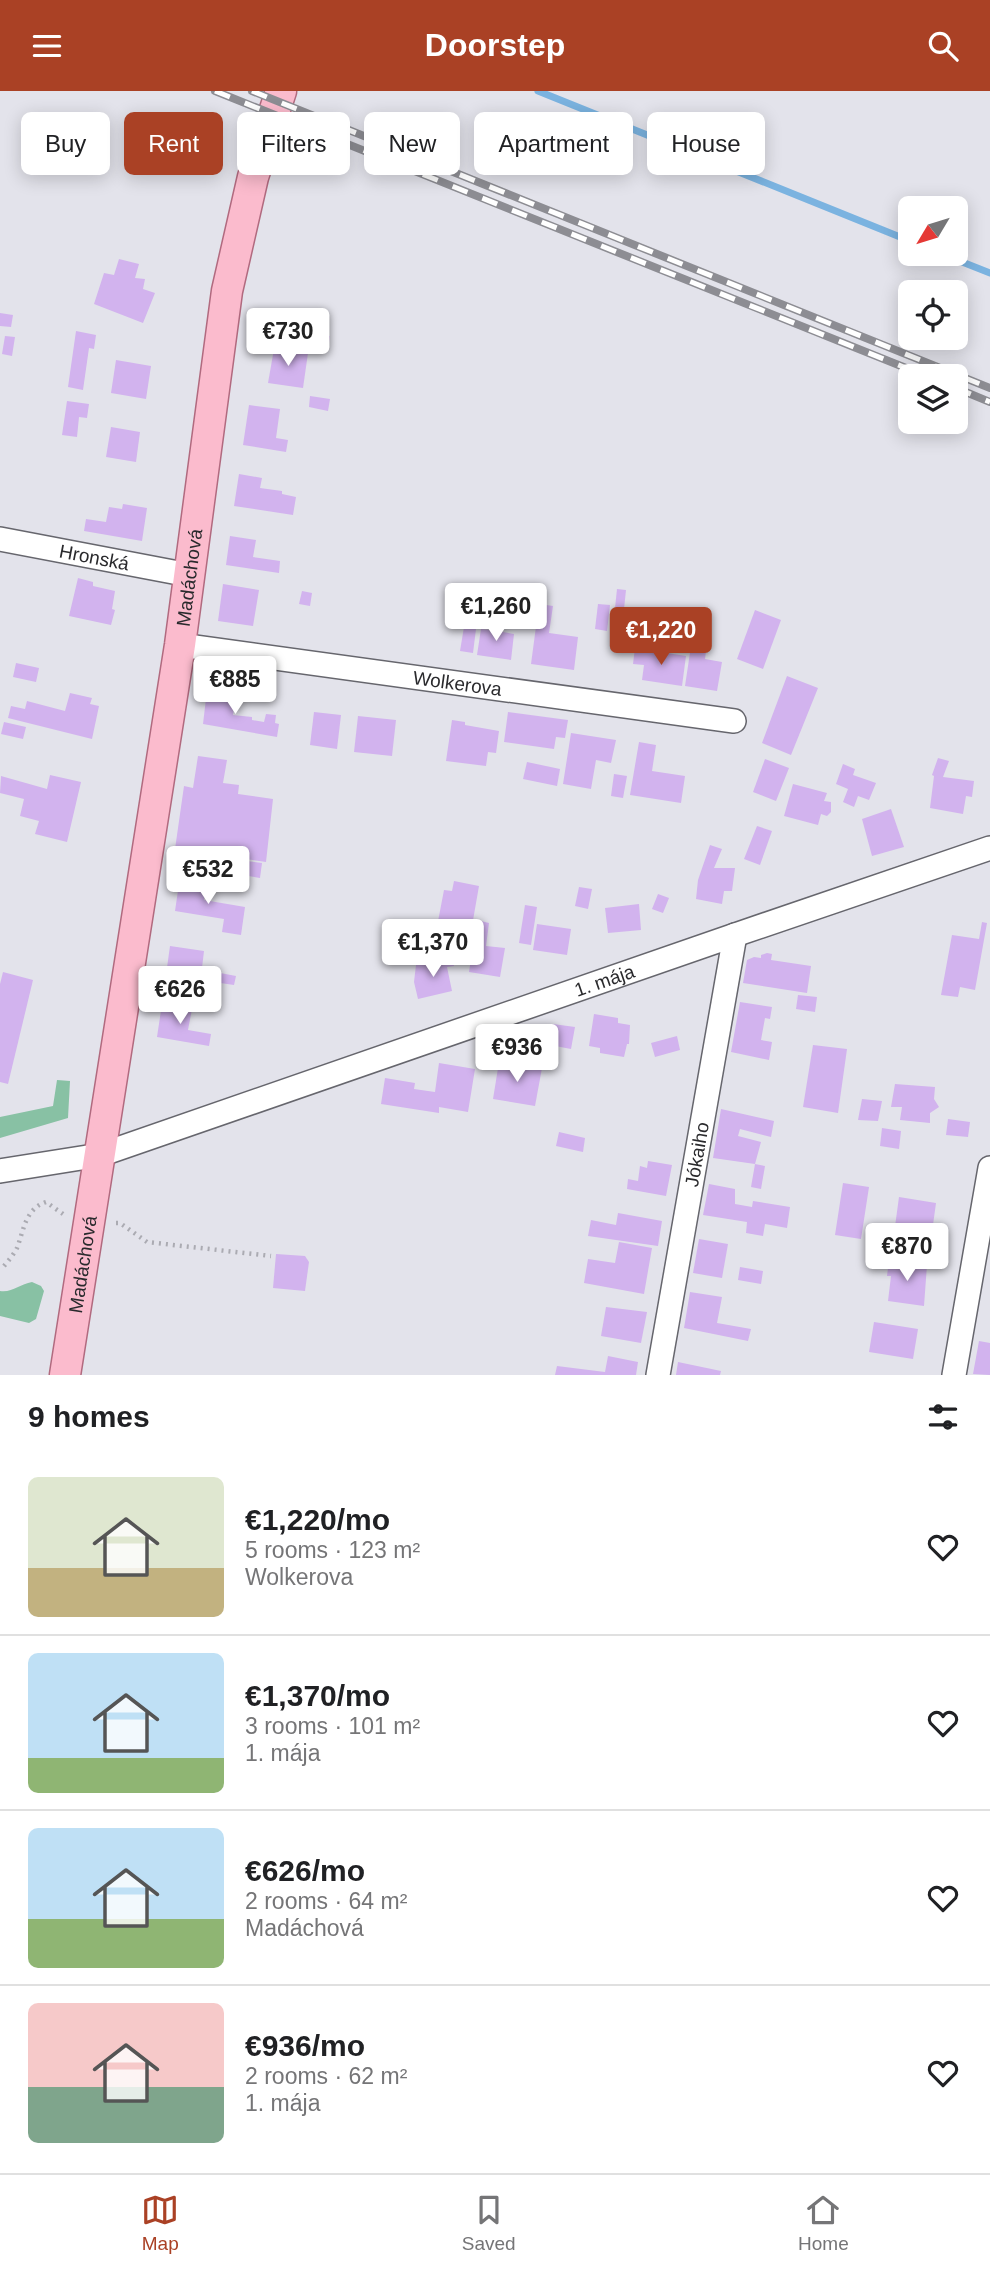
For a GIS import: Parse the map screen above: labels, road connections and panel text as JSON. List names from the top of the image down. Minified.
{"streets":{"main road":["Madáchová"],"street":["Hronská","Wolkerova","1. mája","Jókaiho"]},"crossings":[["Hronská","Madáchová"],["Madáchová","Wolkerova"],["Madáchová","1. mája"],["1. mája","Jókaiho"]],"north":"bottom left","page":{"header":"Doorstep","chip":["Buy","Rent","Filters","New","Apartment","House"],"price":["€730","€1,260","€1,220","€885","€532","€1,370","€626","€936","€870"],"heading":"9 homes","list":[{"name":"€1,220/mo","note":"5 rooms · 123 m² · Wolkerova"},{"name":"€1,370/mo","note":"3 rooms · 101 m² · 1. mája"},{"name":"€626/mo","note":"2 rooms · 64 m² · Madáchová"},{"name":"€936/mo","note":"2 rooms · 62 m² · 1. mája"}],"tabs":["Map","Saved","Home"]}}
